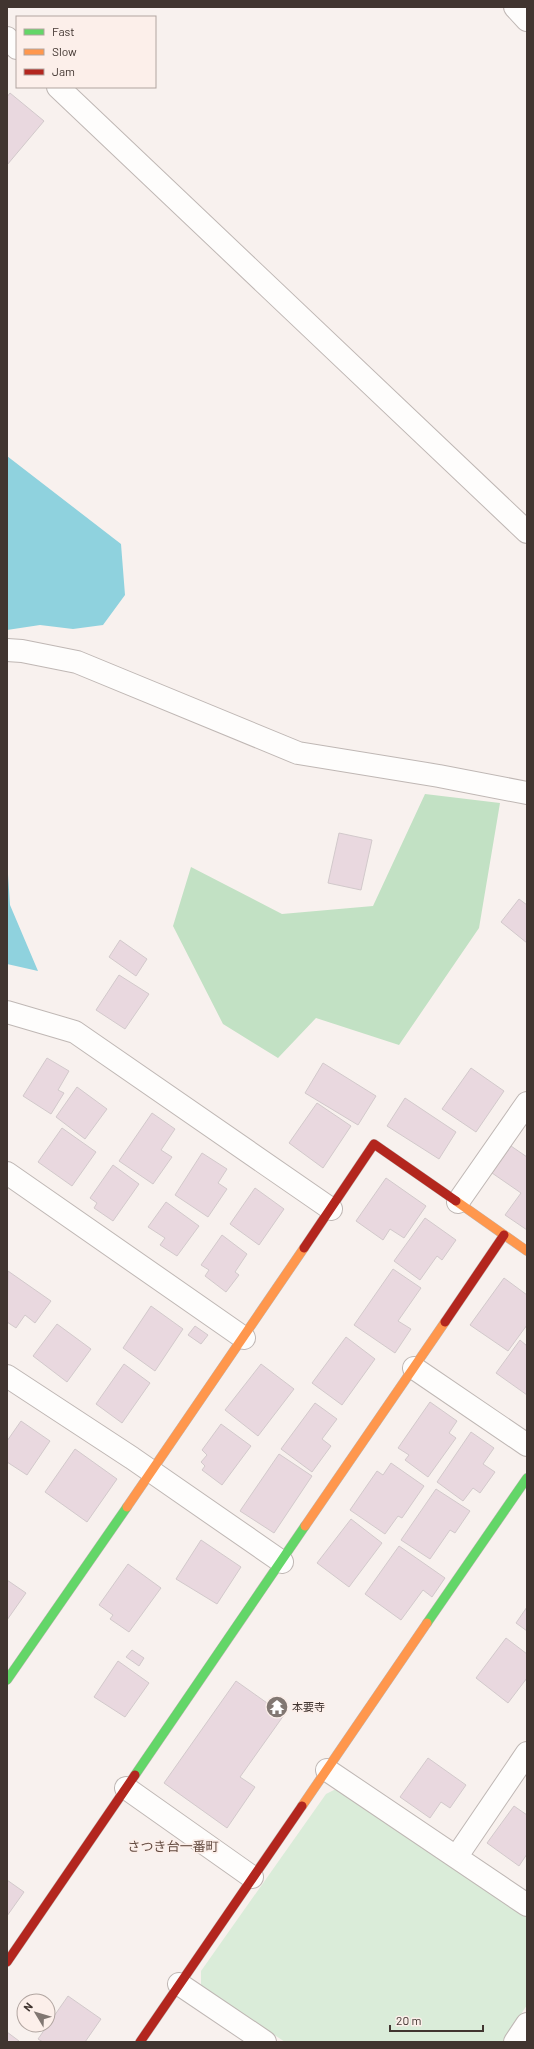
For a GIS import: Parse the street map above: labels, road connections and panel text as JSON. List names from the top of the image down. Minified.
{"districts":["さつき台一番町"],"places":{"temple":["本要寺"]},"legend":["Fast","Slow","Jam"],"scale_bar":"20 m","north":"top left"}
